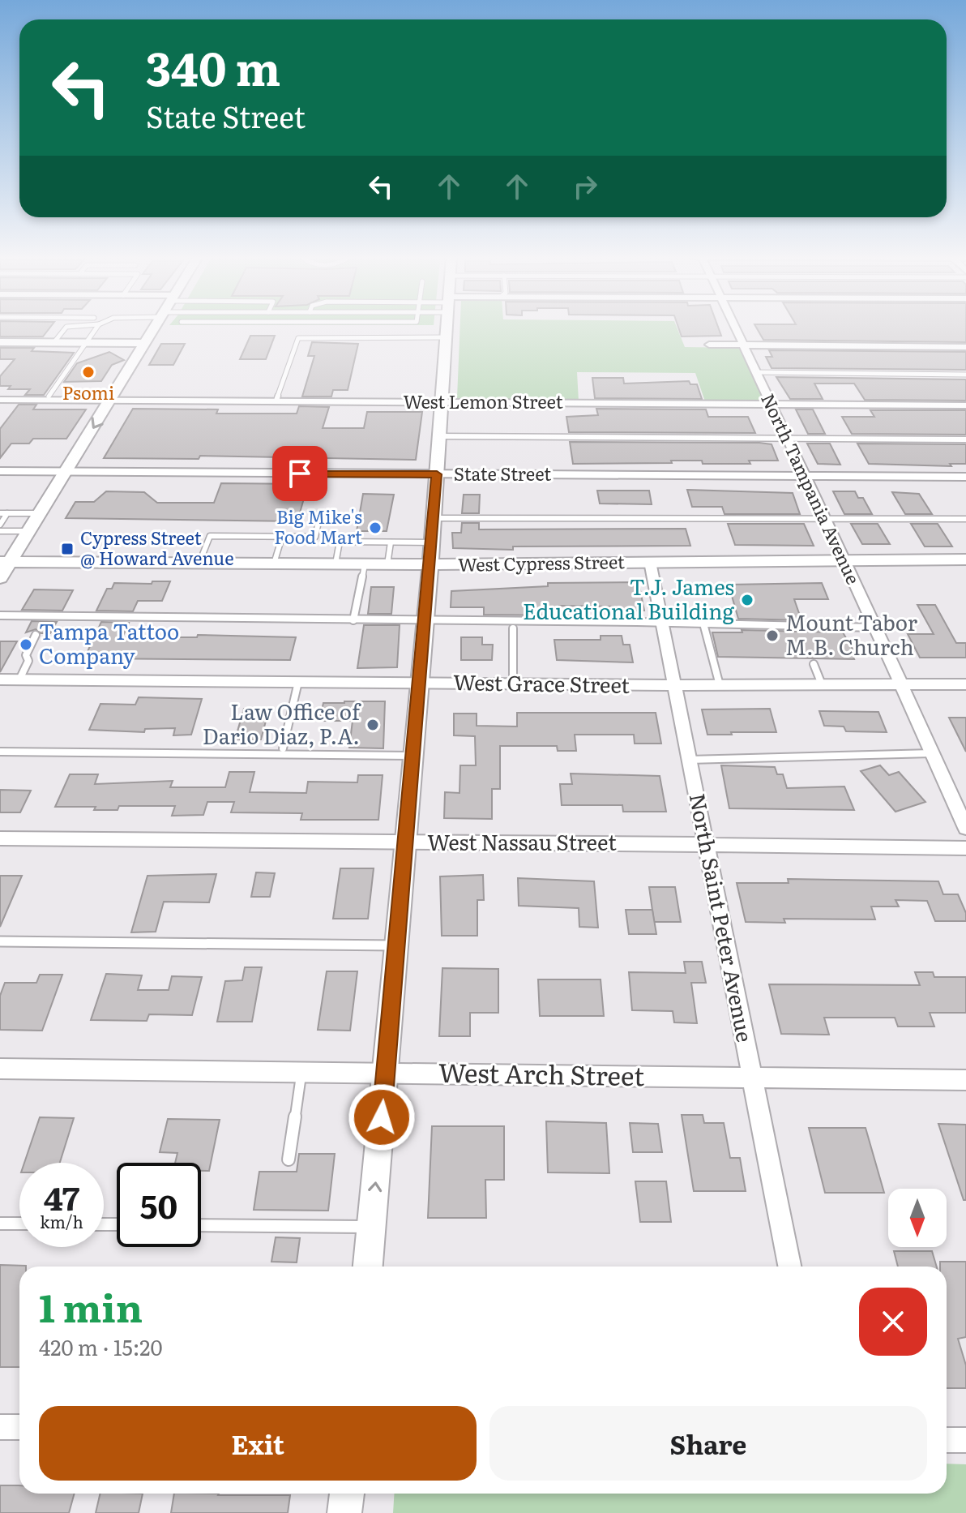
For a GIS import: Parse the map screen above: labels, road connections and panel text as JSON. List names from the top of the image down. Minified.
{"streets":{"main road":["West Cypress Street"],"street":["West Lemon Street","State Street","North Tampania Avenue","West Grace Street","West Nassau Street","North Saint Peter Avenue","West Arch Street"]},"crossings":[["West Lemon Street","North Tampania Avenue"],["State Street","North Tampania Avenue"],["North Tampania Avenue","West Cypress Street"],["North Tampania Avenue","West Grace Street"],["West Cypress Street","North Saint Peter Avenue"],["West Grace Street","North Saint Peter Avenue"],["West Nassau Street","North Saint Peter Avenue"],["North Saint Peter Avenue","West Arch Street"]],"places":{"other":["Psomi","Big Mike's Food Mart","T.J. James Educational Building","Mount Tabor M.B. Church","Tampa Tattoo Company","Law Office of Dario Diaz, P.A."],"transit":["Cypress Street @ Howard Avenue"]},"north":"bottom","page":{"turn":["340 m","State Street"],"speed":"47 km/h","limit":"50","heading":["1 min","420 m · 15:20"],"buttons":["Exit","Share"]}}
